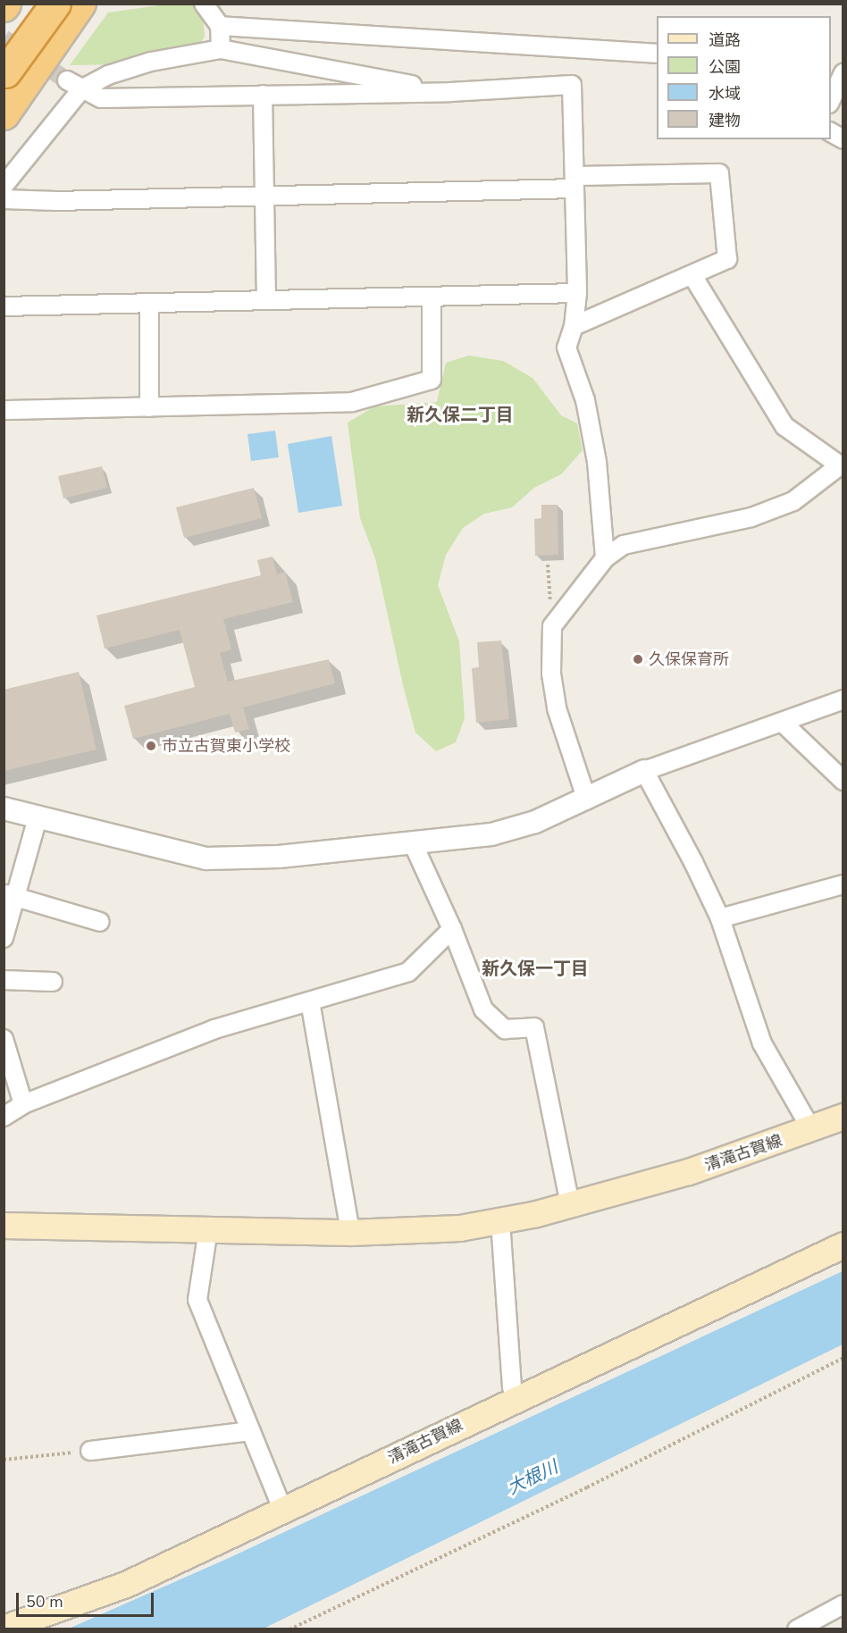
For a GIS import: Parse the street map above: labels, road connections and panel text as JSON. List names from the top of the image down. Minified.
{"streets":{"main road":["清滝古賀線"]},"districts":["新久保二丁目","新久保一丁目"],"water":["大根川"],"places":["久保保育所","市立古賀東小学校"],"legend":["道路","公園","水域","建物"],"scale_bar":"50 m"}
